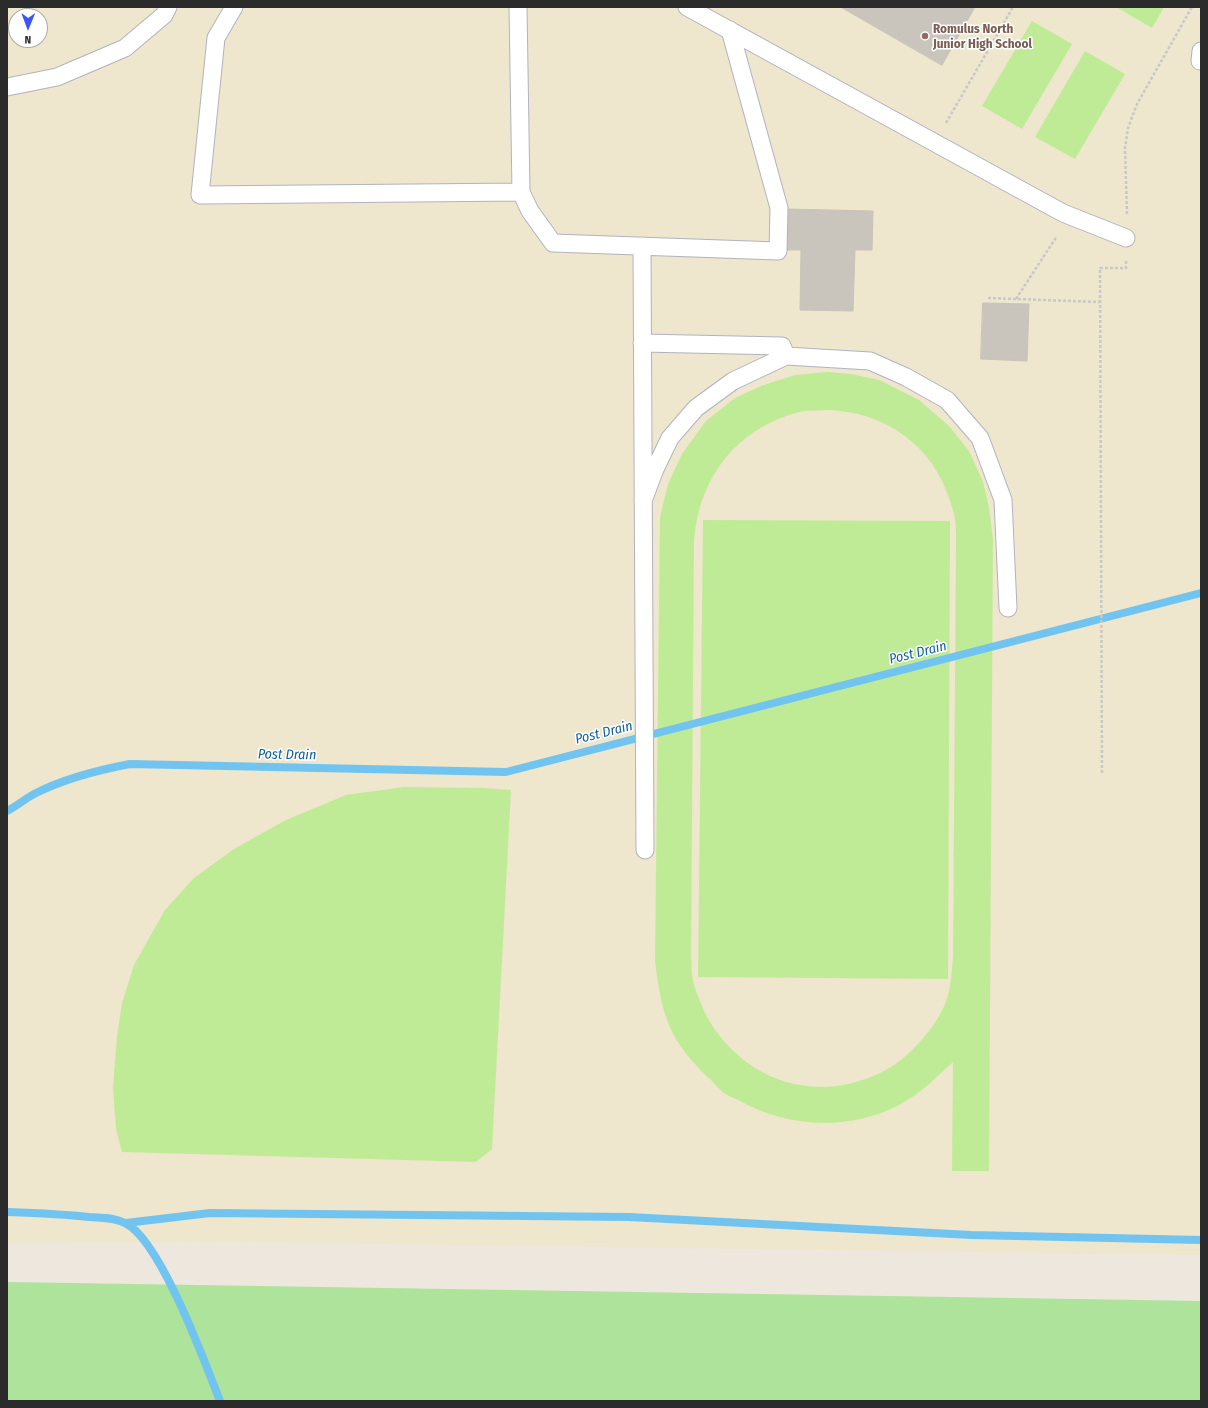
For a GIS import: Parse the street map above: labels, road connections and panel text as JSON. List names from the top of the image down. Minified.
{"water":["Post Drain"],"places":["Romulus North Junior High School"],"north":"bottom"}
